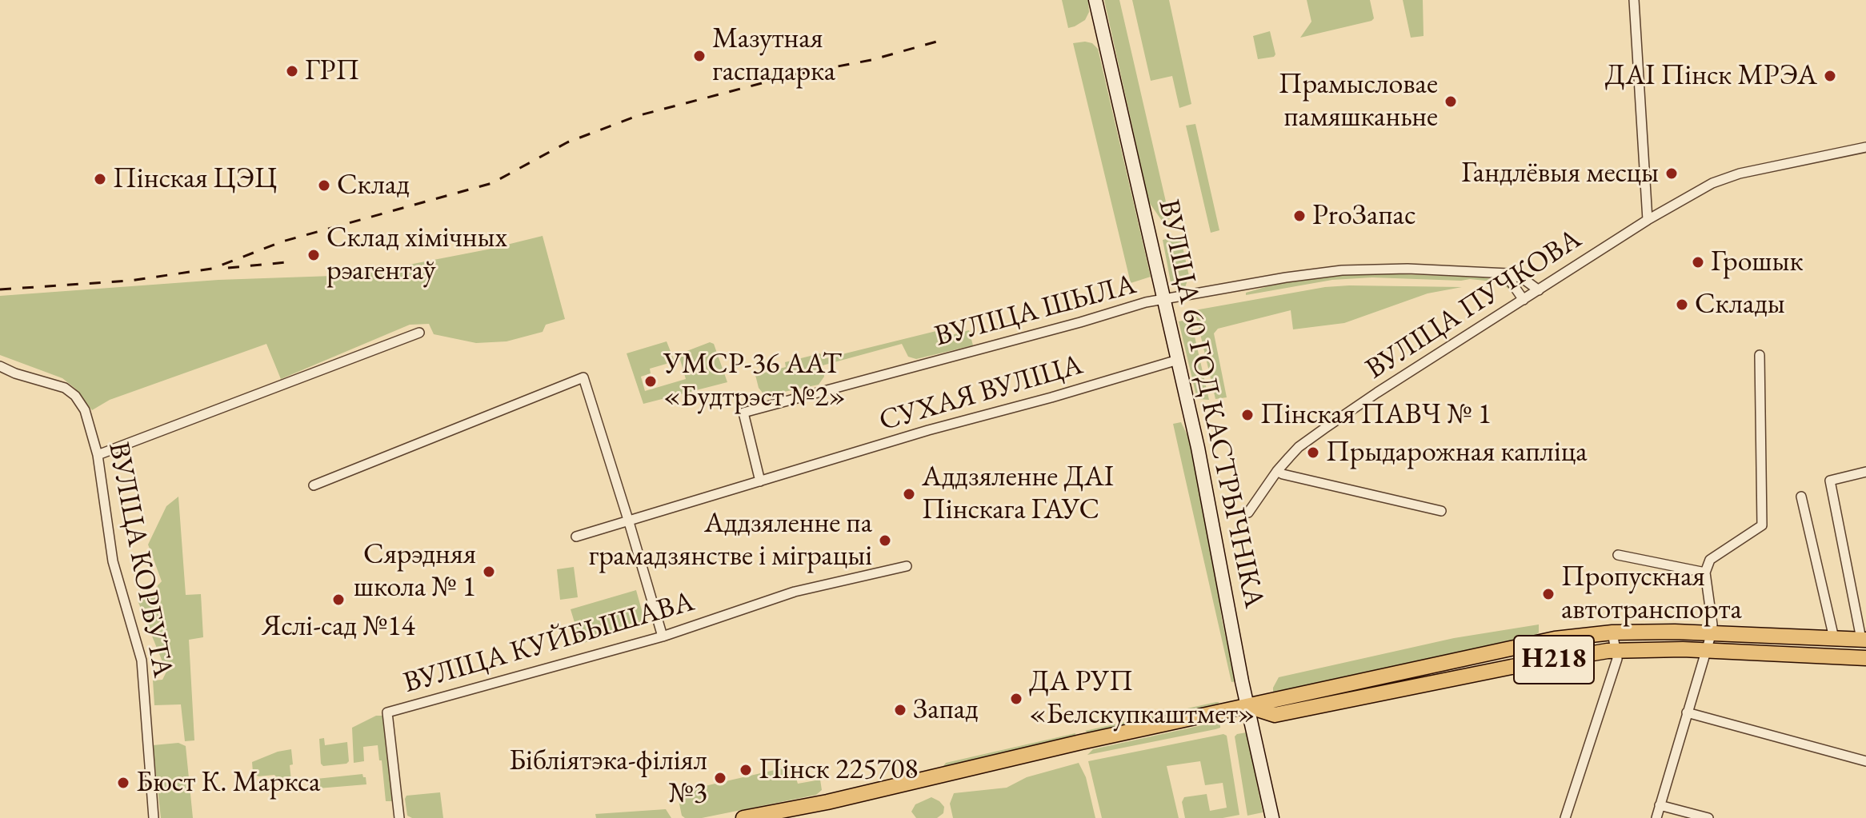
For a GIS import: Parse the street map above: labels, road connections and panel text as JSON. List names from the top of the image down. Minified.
{"streets":{"main road":["Н218"],"street":["ВУЛІЦА ПУЧКОВА","ВУЛІЦА ШЫЛА","СУХАЯ ВУЛІЦА","ВУЛІЦА 60 ГОД КАСТРЫЧНІКА","ВУЛІЦА КОРБУТА","ВУЛІЦА КУЙБЫШАВА"]},"crossings":[["ВУЛІЦА ПУЧКОВА","ВУЛІЦА ШЫЛА"],["ВУЛІЦА ШЫЛА","СУХАЯ ВУЛІЦА"],["ВУЛІЦА ШЫЛА","ВУЛІЦА 60 ГОД КАСТРЫЧНІКА"],["СУХАЯ ВУЛІЦА","ВУЛІЦА 60 ГОД КАСТРЫЧНІКА"],["ВУЛІЦА 60 ГОД КАСТРЫЧНІКА","Н218"]],"places":["Мазутная гаспадарка","ГРП","ДАІ Пінск МРЭА","Прамысловае памяшканьне","Гандлёвыя месцы","Пінская ЦЭЦ","Склад","ProЗапас","Склад хімічных рэагентаў","Грошык","Склады","УМСР-36 ААТ «Будтрэст №2»","Пінская ПАВЧ № 1","Прыдарожная капліца","Аддзяленне ДАІ Пінскага ГАУС","Аддзяленне па грамадзянстве і міграцыі","Сярэдняя школа № 1","Пропускная автотранспорта","Яслі-сад №14","ДА РУП «Белскупкаштмет»","Запад","Пінск 225708","Бібліятэка-філіял №3","Бюст К. Маркса"]}
